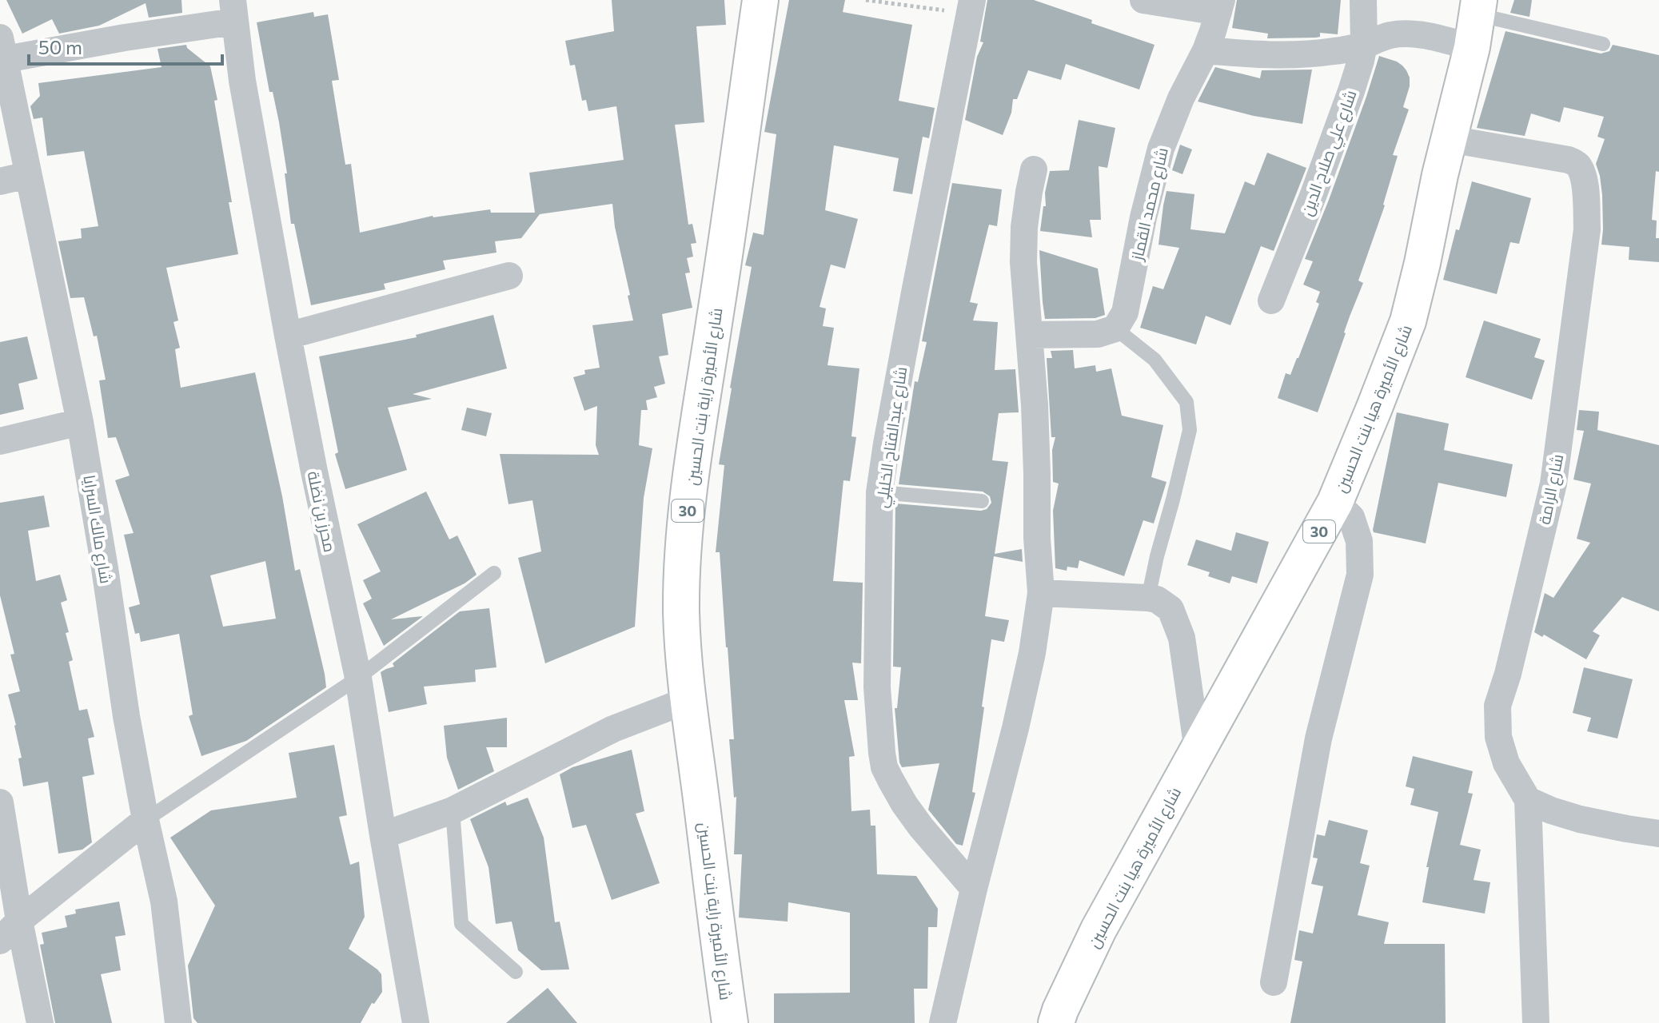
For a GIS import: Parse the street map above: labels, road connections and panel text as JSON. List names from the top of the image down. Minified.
{"streets":{"main road":["شارع الأميرة راية بنت الحسين","شارع الأميرة هيا بنت الحسين","30"],"street":["شارع علي صلاح الدين","شارع محمد القماز","شارع عبدالفتاح الخليلي","شارع الرامة","محرز بن نضلة","شارع مالك السرايا"]},"crossings":[["شارع الأميرة هيا بنت الحسين","شارع الرامة"]],"scale_bar":"50 m"}
